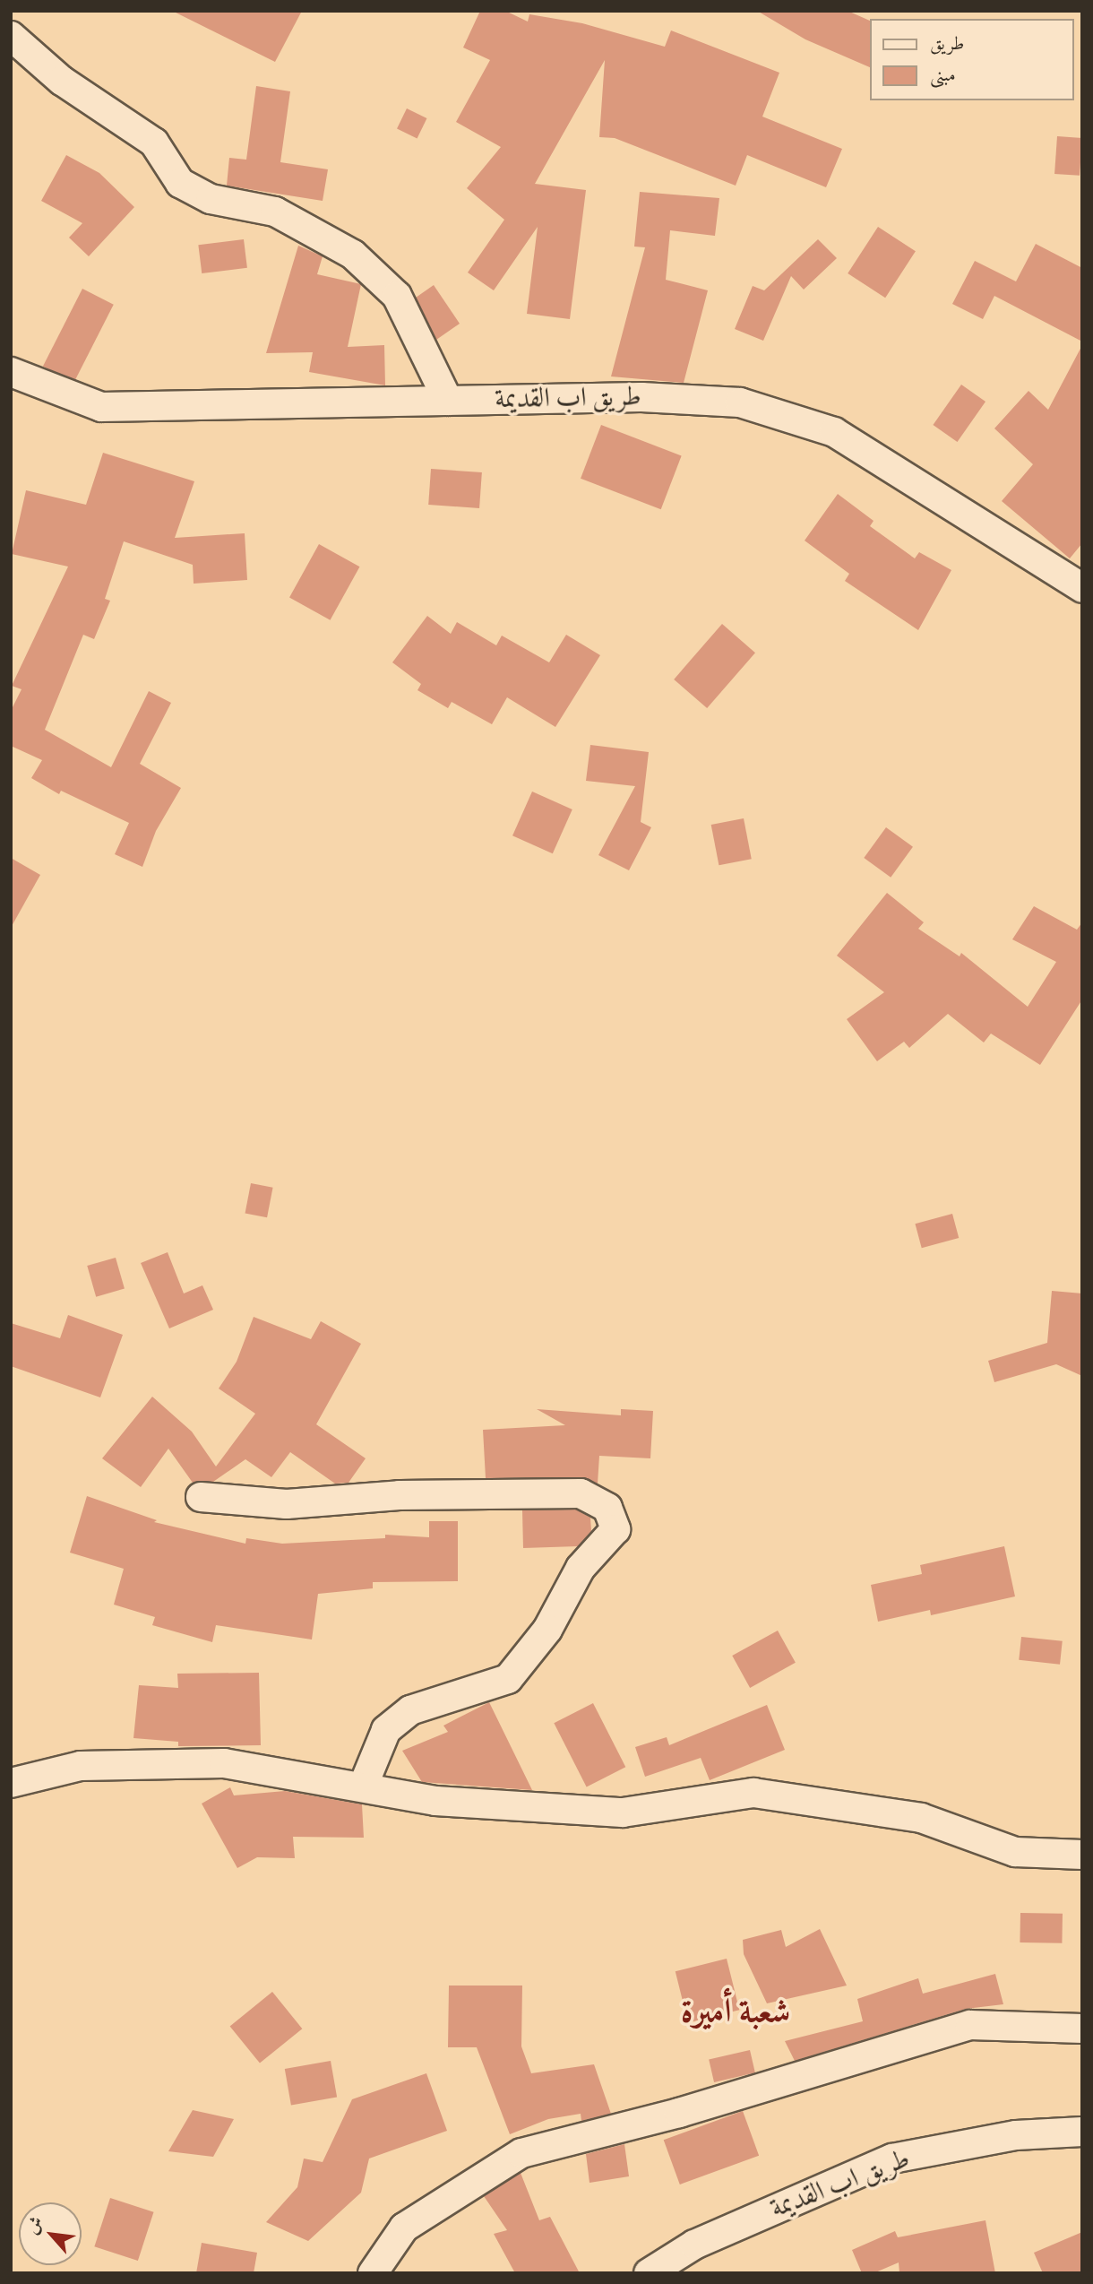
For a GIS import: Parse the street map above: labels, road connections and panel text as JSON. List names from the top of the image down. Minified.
{"streets":{"street":["طريق اب القديمة"]},"districts":["شعبة أميرة"],"legend":["طريق","مبنى"],"north":"top left"}
